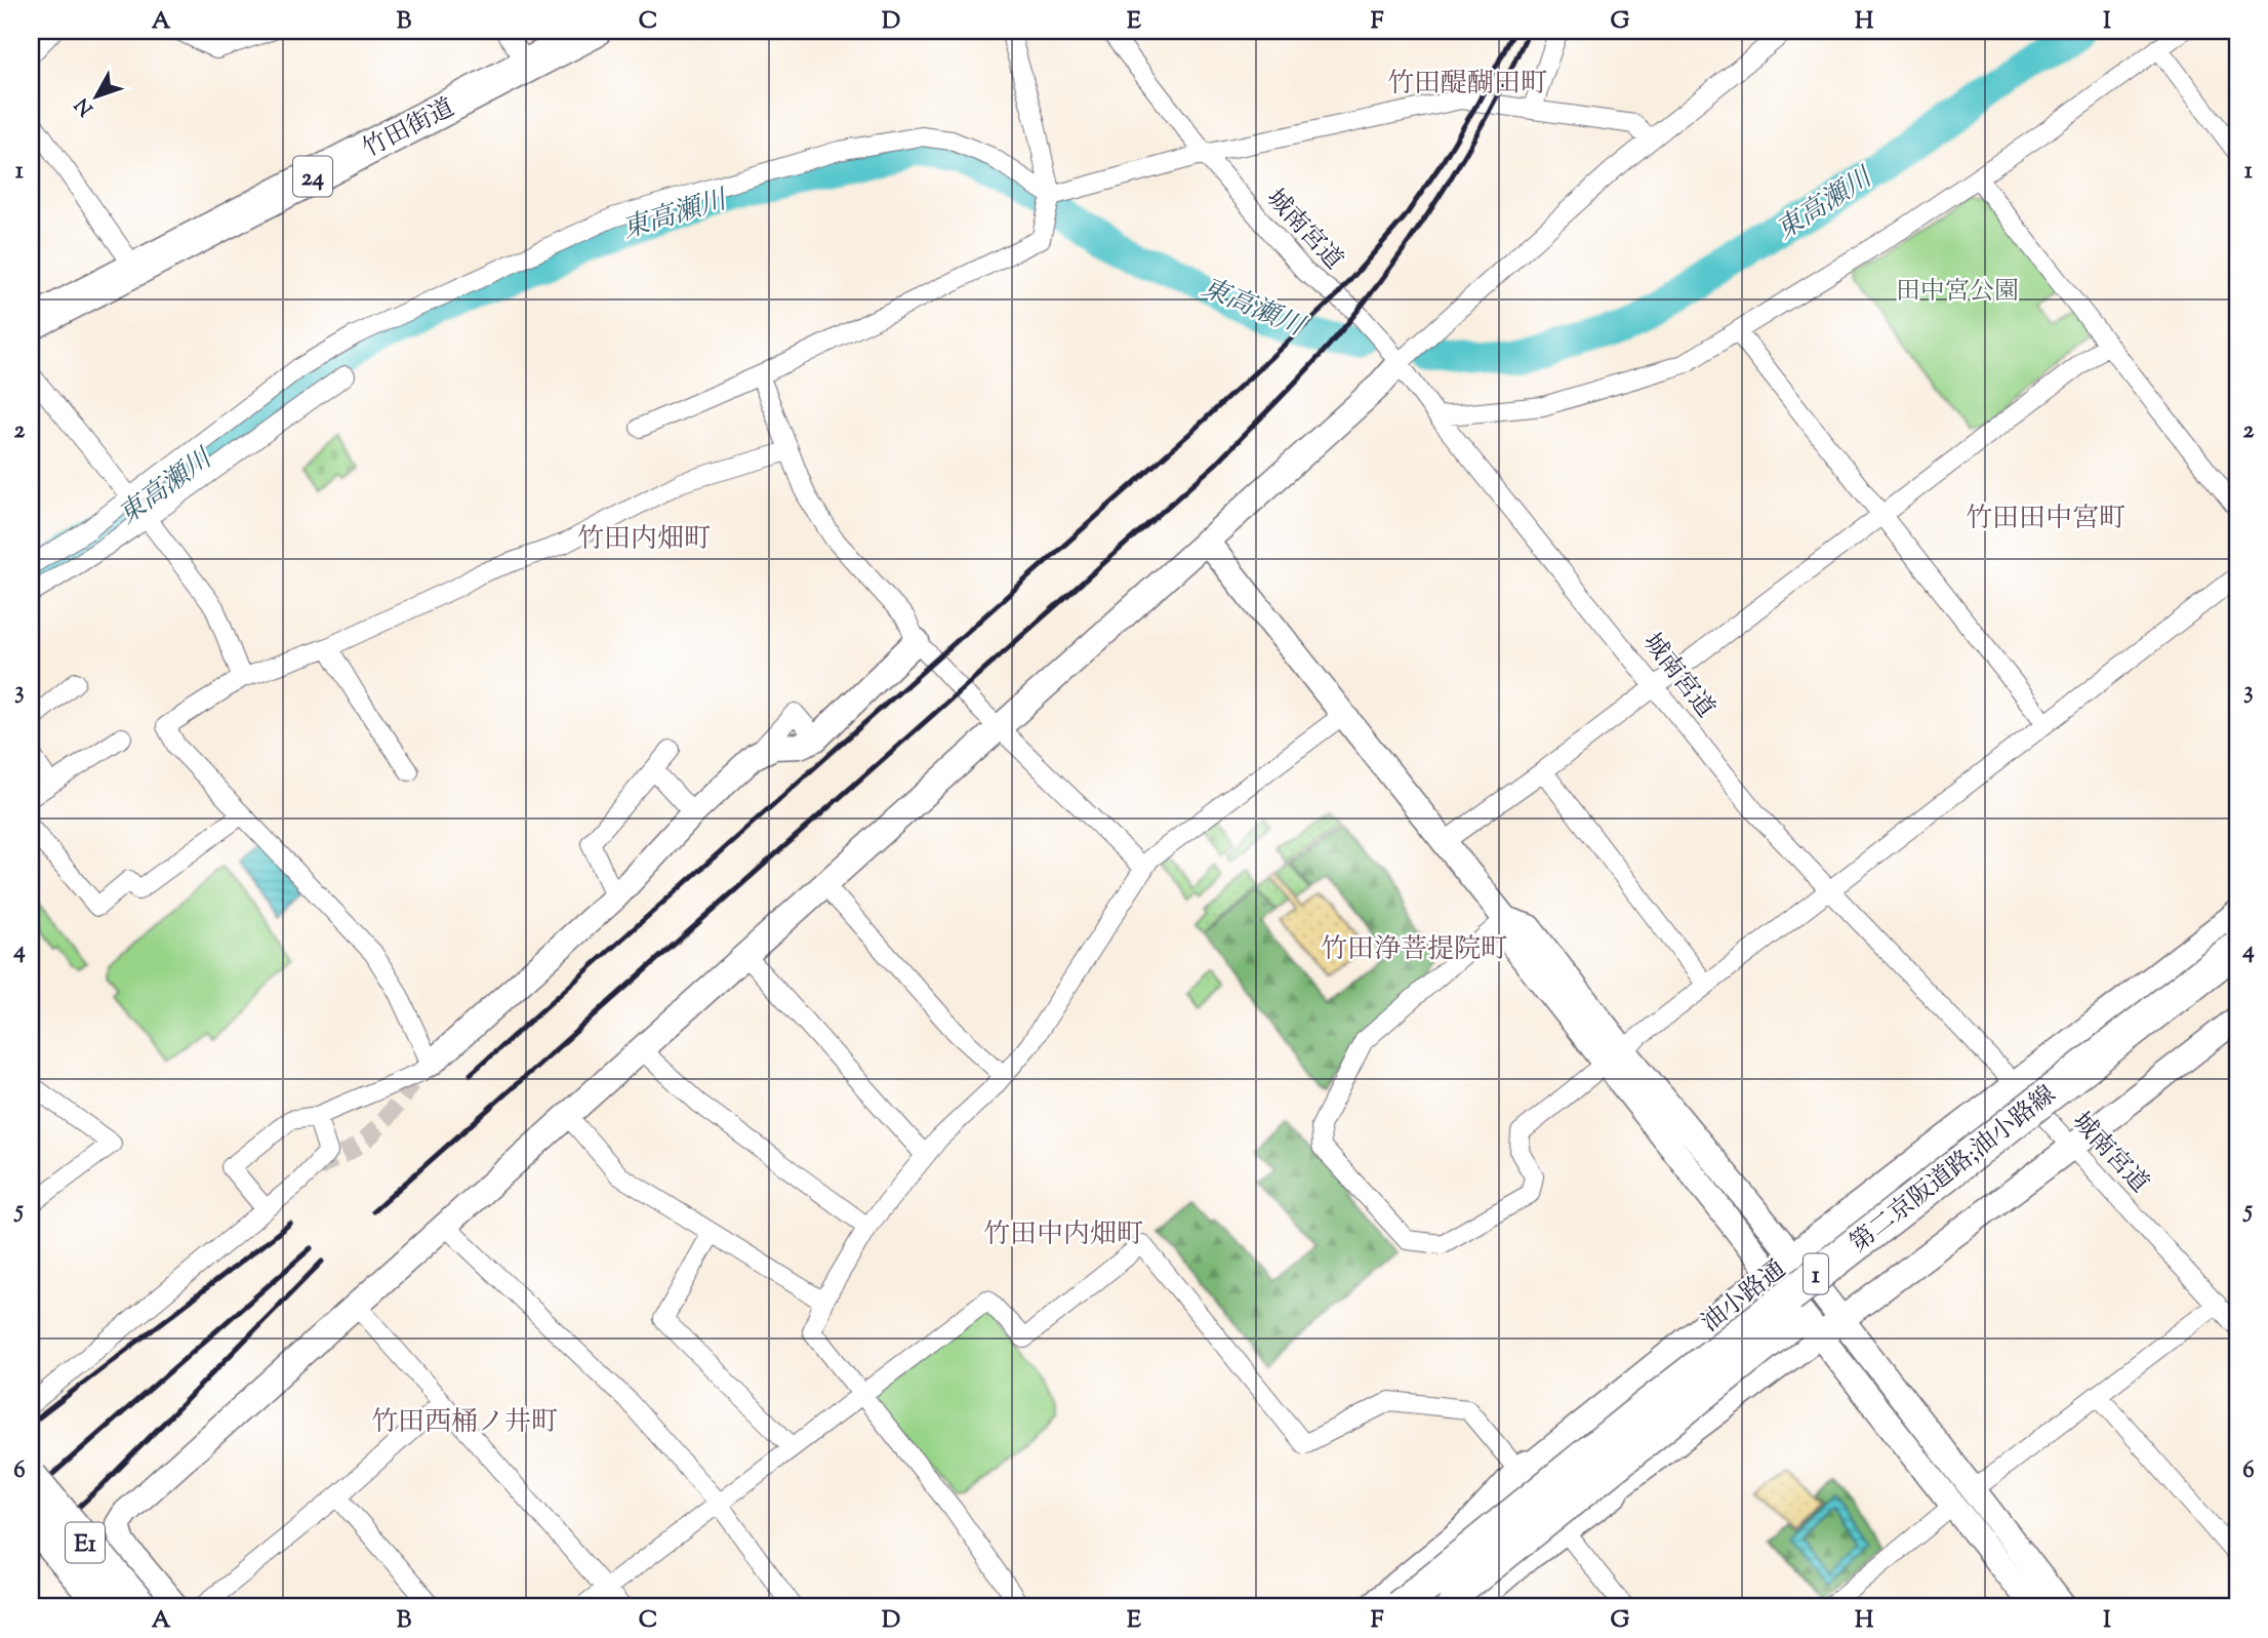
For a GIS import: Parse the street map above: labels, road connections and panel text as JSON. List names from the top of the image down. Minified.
{"streets":{"highway":["竹田街道","24","第二京阪道路;油小路線","1","E1"],"street":["城南宮道","油小路通"]},"crossings":[["城南宮道","油小路通"]],"districts":["竹田醍醐田町","竹田田中宮町","竹田内畑町","竹田浄菩提院町","竹田中内畑町","竹田西桶ノ井町"],"water":["東高瀬川"],"parks":["田中宮公園"],"north":"bottom left","grid":{"columns":["A","B","C","D","E","F","G","H","I"],"rows":["1","2","3","4","5","6"]}}
